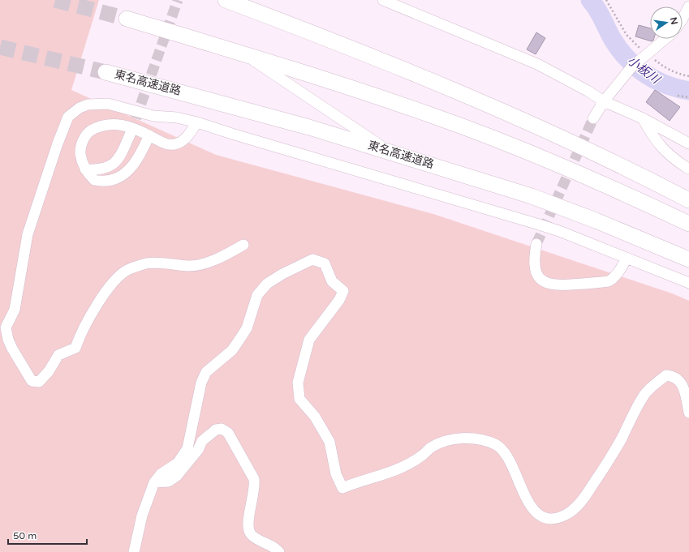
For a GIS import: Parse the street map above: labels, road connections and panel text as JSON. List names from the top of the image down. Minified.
{"streets":{"highway":["東名高速道路"]},"water":["小板川"],"scale_bar":"50 m","north":"right"}
